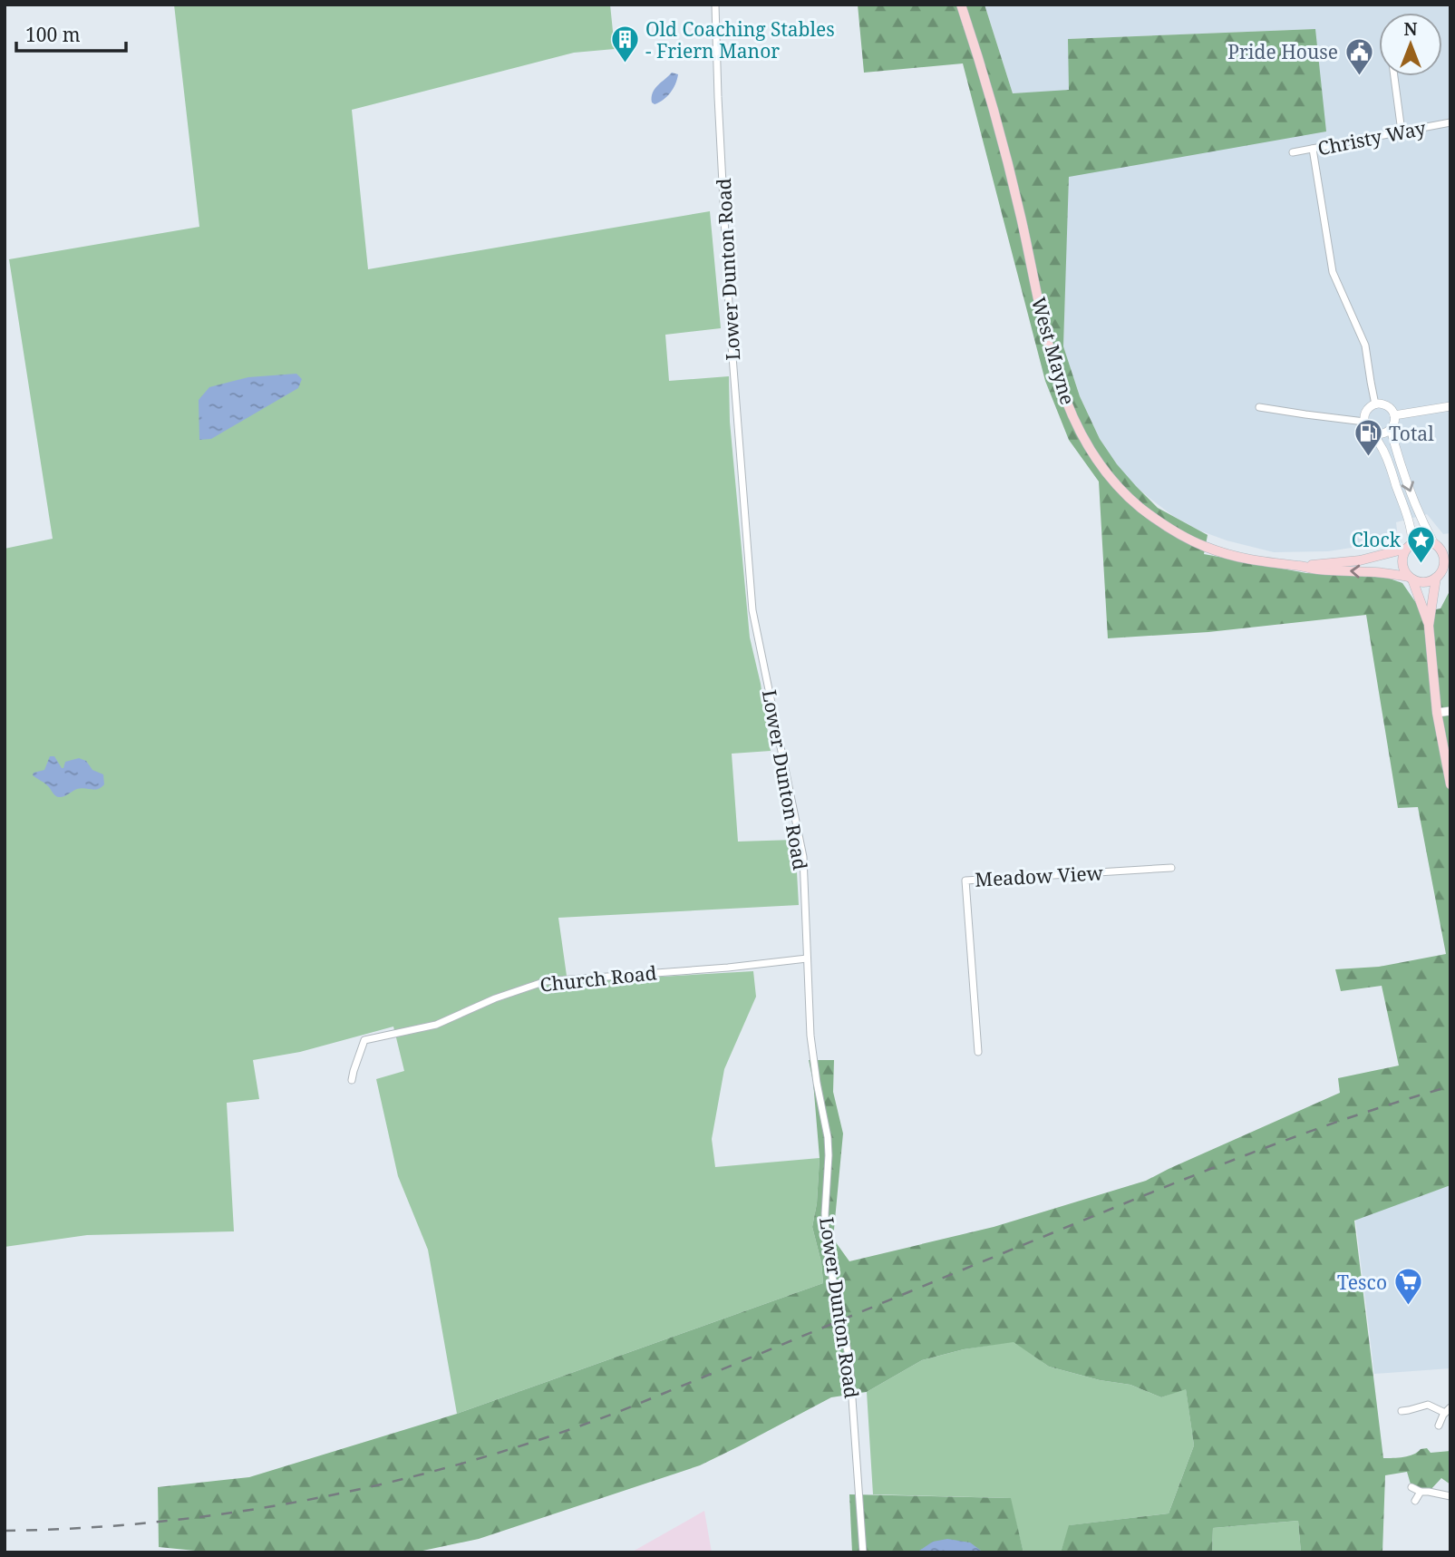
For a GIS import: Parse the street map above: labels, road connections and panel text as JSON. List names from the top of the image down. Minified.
{"streets":{"main road":["West Mayne"],"street":["Christy Way","Lower Dunton Road","Meadow View","Church Road"]},"crossings":[["Lower Dunton Road","Church Road"]],"places":{"building":["Old Coaching Stables - Friern Manor"],"public building":["Pride House"],"fuel station":["Total"],"place":["Clock"],"supermarket":["Tesco"]},"scale_bar":"100 m","north":"top"}
